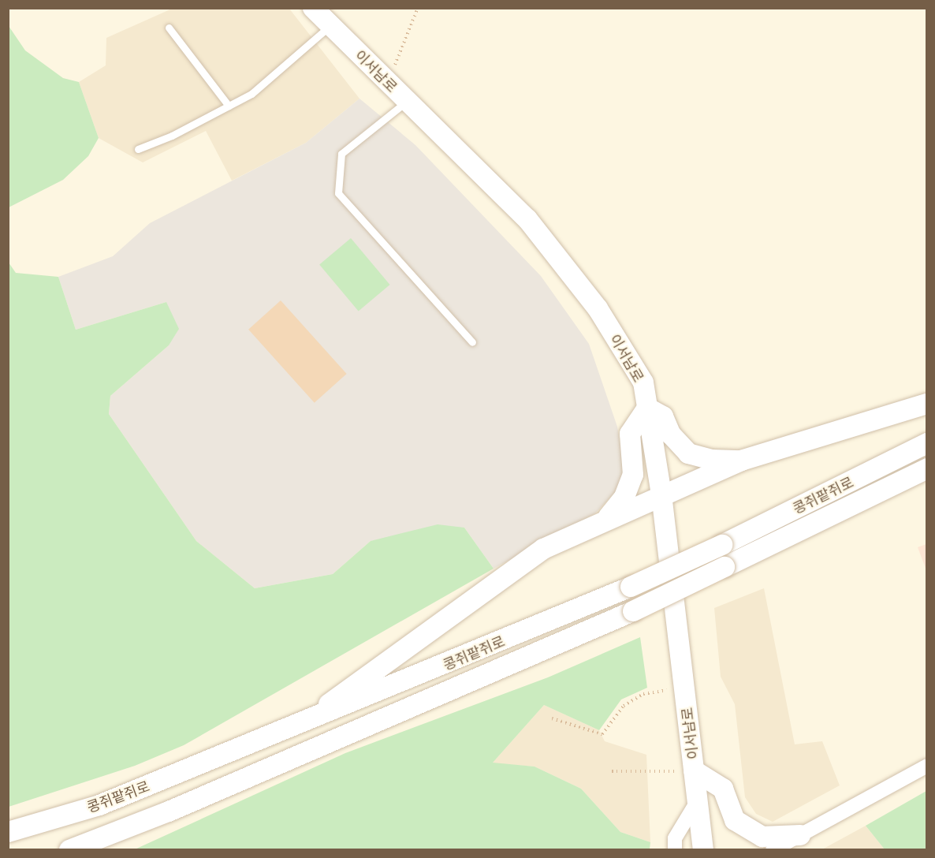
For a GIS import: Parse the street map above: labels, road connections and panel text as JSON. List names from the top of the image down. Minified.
{"streets":{"main road":["이서남로","콩쥐팥쥐로"]}}
